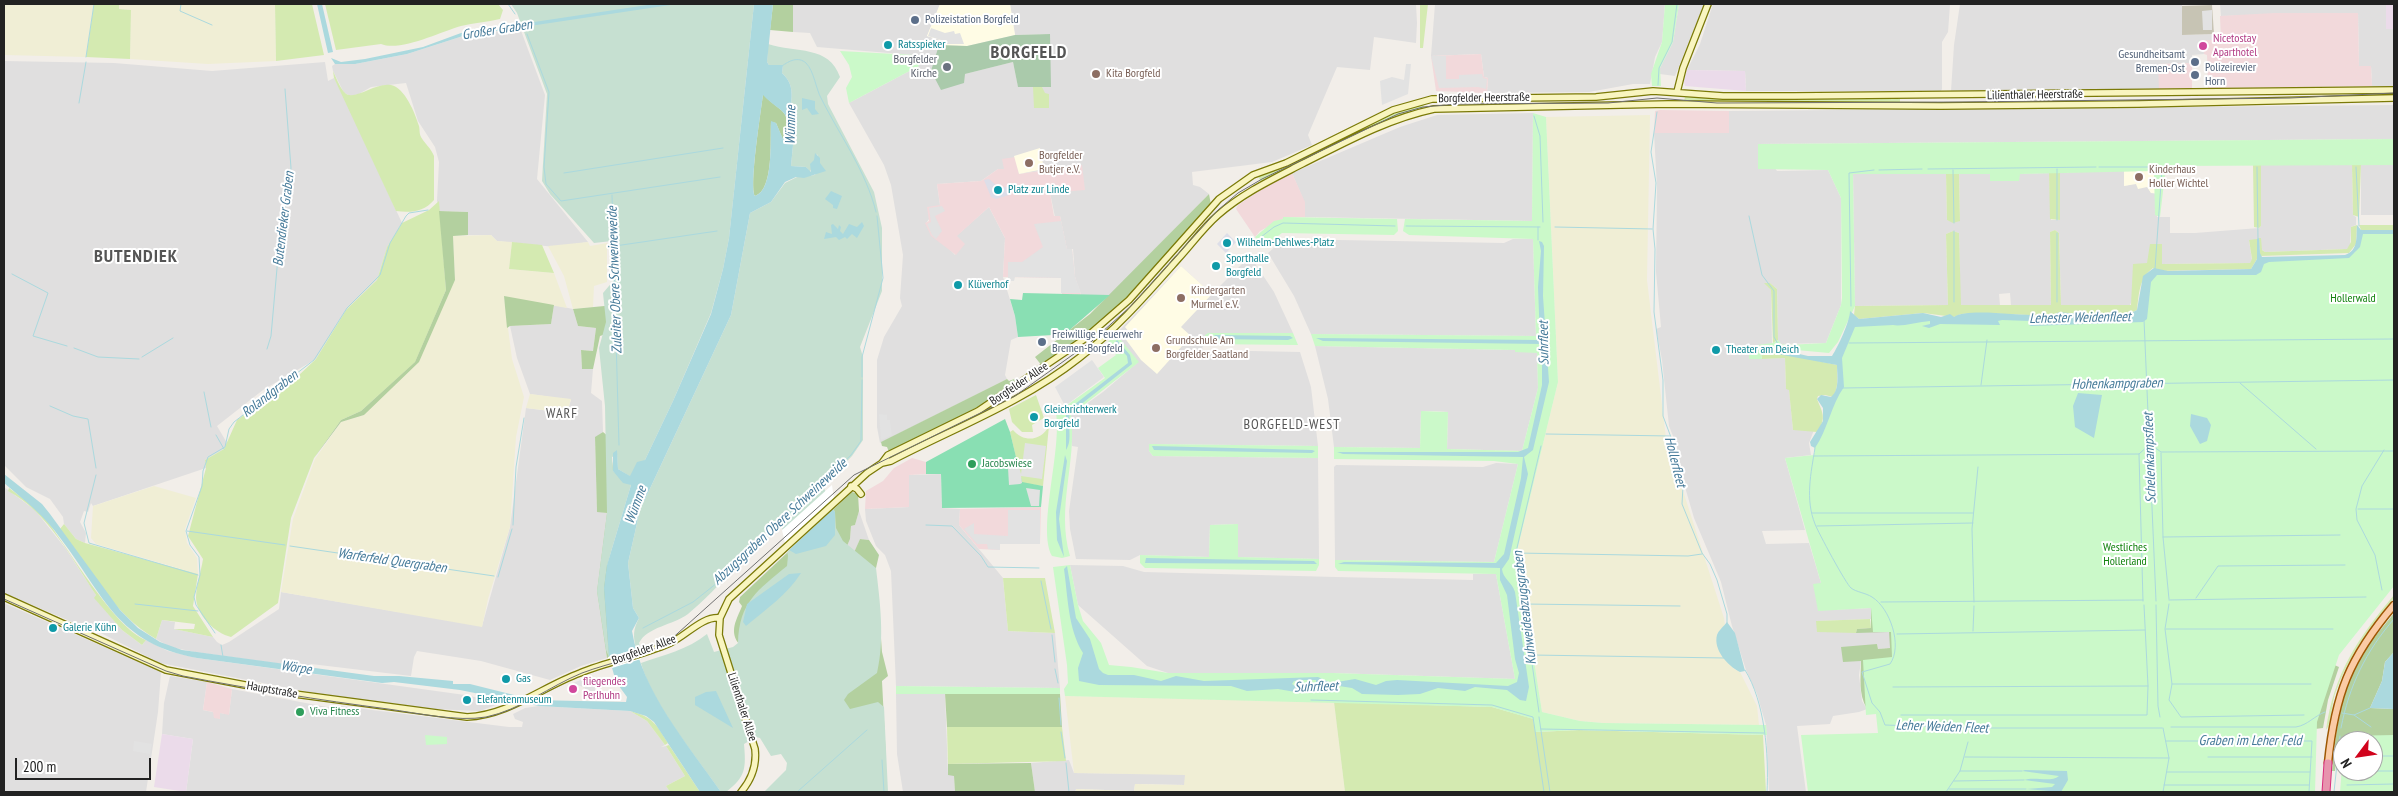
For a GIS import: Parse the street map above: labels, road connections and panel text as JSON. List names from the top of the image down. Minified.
{"streets":{"main road":["Lilienthaler Heerstraße","Borgfelder Heerstraße","Borgfelder Allee","Hauptstraße","Lilienthaler Allee"]},"crossings":[["Lilienthaler Heerstraße","Borgfelder Heerstraße"],["Borgfelder Heerstraße","Borgfelder Allee"],["Borgfelder Allee","Hauptstraße"],["Borgfelder Allee","Lilienthaler Allee"]],"districts":["BORGFELD","BUTENDIEK","WARF","BORGFELD-WEST"],"water":["Großer Graben","Wümme","Butendieker Graben","Zuleiter Obere Schweineweide","Lehester Weidenfleet","Suhrfleet","Hohenkampgraben","Rolandgraben","Schelenkampsfleet","Hollerfleet","Abzugsgraben Obere Schweineweide","Warferfeld Quergraben","Kuhweideabzugsgraben","Wörpe","Leher Weiden Fleet","Graben im Leher Feld"],"parks":["Hollerwald","Westliches Hollerland"],"places":["Polizeistation Borgfeld","Ratsspieker","Nicetostay Aparthotel","Gesundheitsamt Bremen-Ost","Borgfelder Kirche","Kita Borgfeld","Polizeirevier Horn","Borgfelder Butjer e.V.","Kinderhaus Holler Wichtel","Platz zur Linde","Wilhelm-Dehlwes-Platz","Sporthalle Borgfeld","Klüverhof","Kindergarten Murmel e.V.","Freiwillige Feuerwehr Bremen-Borgfeld","Grundschule Am Borgfelder Saatland","Theater am Deich","Gleichrichterwerk Borgfeld","Jacobswiese","Galerie Kühn","Gas","fliegendes Perlhuhn","Elefantenmuseum","Viva Fitness"],"scale_bar":"200 m","north":"bottom left"}
